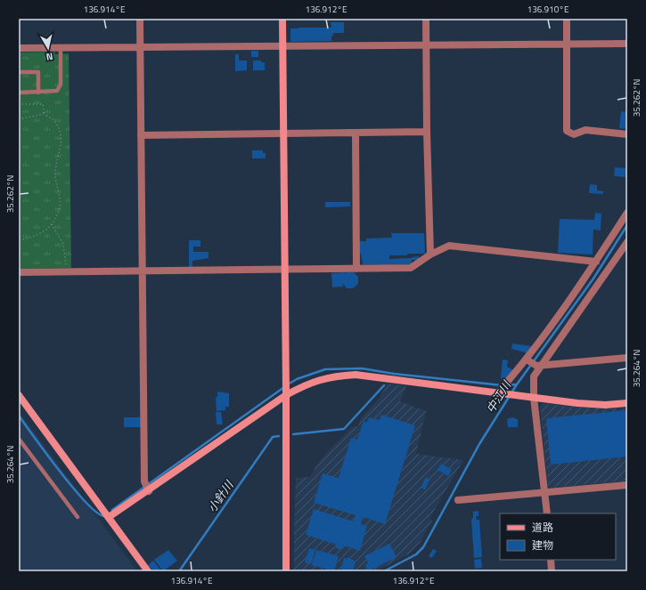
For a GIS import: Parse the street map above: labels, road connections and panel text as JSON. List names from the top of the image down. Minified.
{"water":["中江川","小針川"],"legend":["道路","建物"],"north":"bottom","coordinates":["136.914°E","136.912°E","136.910°E","35.262°N","35.264°N"]}
